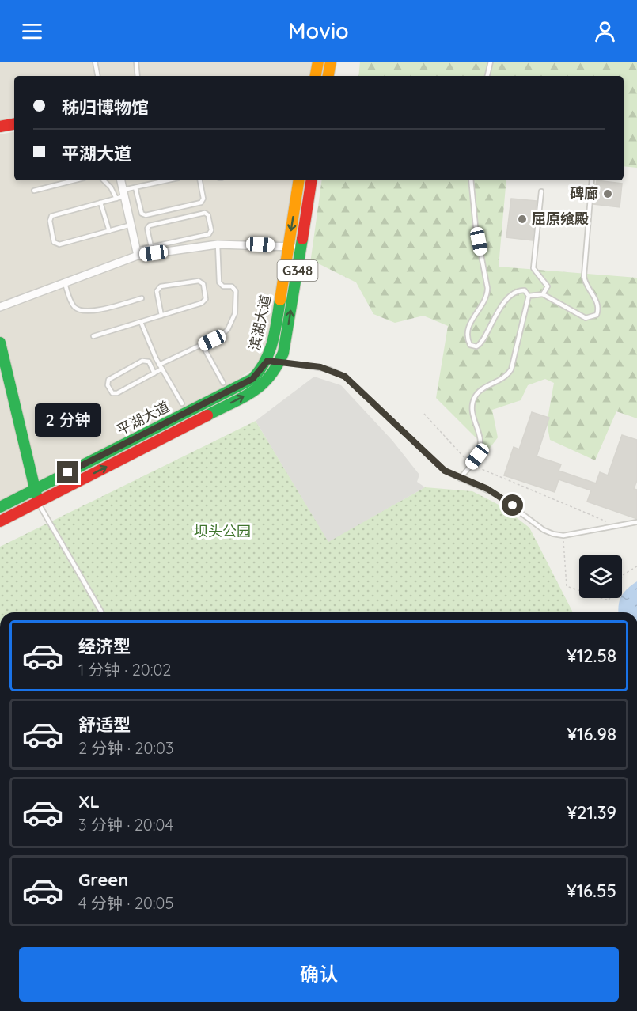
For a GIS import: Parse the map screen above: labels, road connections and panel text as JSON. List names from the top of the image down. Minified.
{"streets":{"main road":["G348","滨湖大道","平湖大道"]},"crossings":[["滨湖大道","平湖大道"]],"parks":["坝头公园"],"places":["碑廊","屈原飨殿"],"page":{"header":"Movio","banner":["秭归博物馆","平湖大道"],"bubble":"2 分钟","list":[{"name":"经济型","note":"1 分钟 · 20:02","value":"¥12.58"},{"name":"舒适型","note":"2 分钟 · 20:03","value":"¥16.98"},{"name":"XL","note":"3 分钟 · 20:04","value":"¥21.39"},{"name":"Green","note":"4 分钟 · 20:05","value":"¥16.55"}],"buttons":"确认"}}
